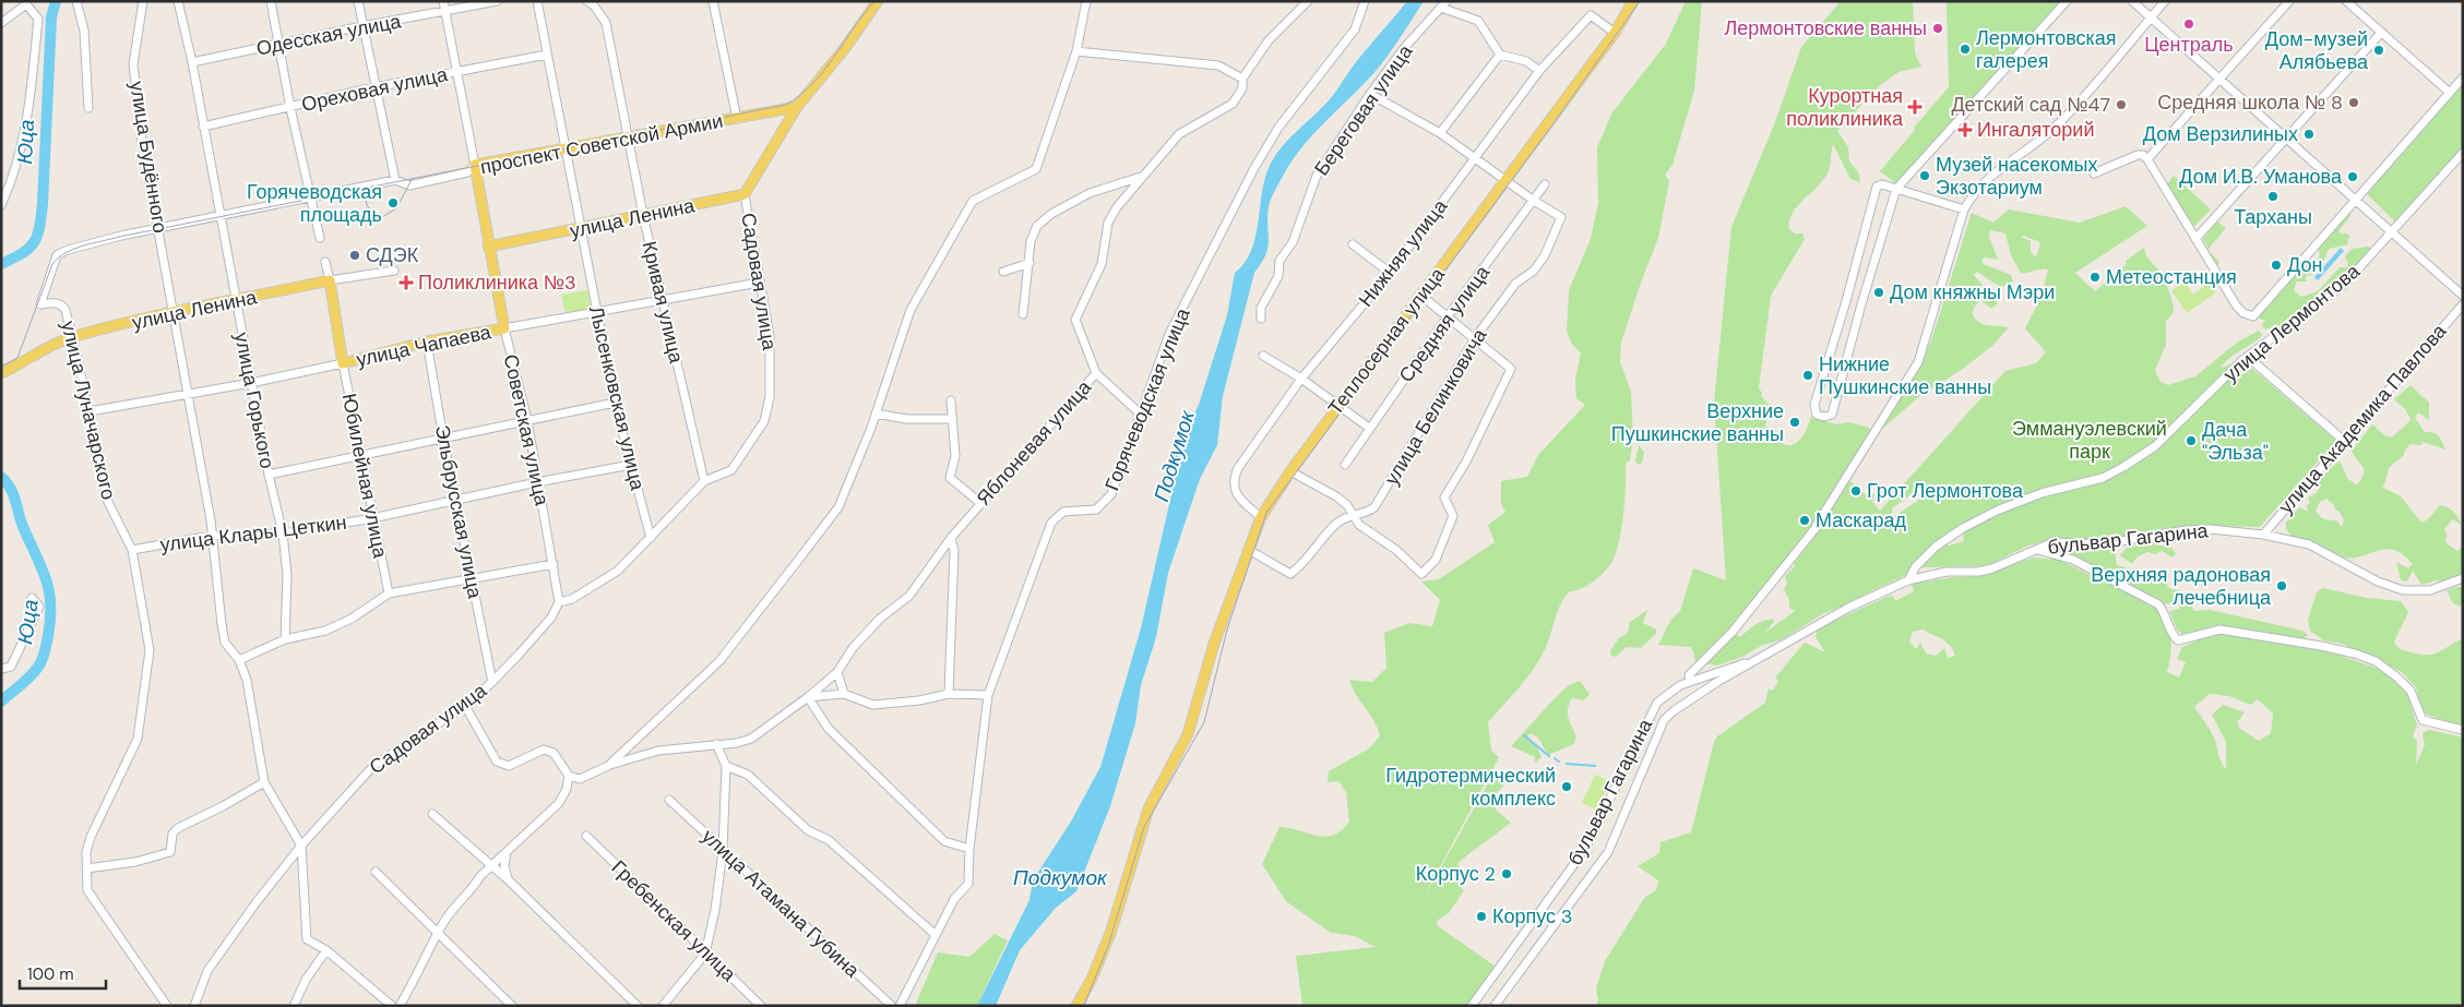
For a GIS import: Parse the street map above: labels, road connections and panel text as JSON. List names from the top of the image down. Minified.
{"streets":{"main road":["проспект Советской Армии","улица Ленина","Садовая улица","Теплосерная улица","улица Чапаева","Советская улица","Юбилейная улица"],"street":["Одесская улица","Ореховая улица","Береговая улица","улица Будённого","Нижняя улица","Кривая улица","улица Лермонтова","Средняя улица","Лысенковская улица","Горячеводская улица","улица Горького","улица Белинковича","улица Луначарского","улица Академика Павлова","Яблоневая улица","Эльбрусская улица","улица Клары Цеткин","бульвар Гагарина","улица Атамана Губина","Гребенская улица"]},"crossings":[["Одесская улица","улица Горького"],["Одесская улица","Советская улица"],["Ореховая улица","Лысенковская улица"],["Ореховая улица","улица Горького"],["Ореховая улица","Советская улица"],["проспект Советской Армии","улица Будённого"],["проспект Советской Армии","Садовая улица"],["проспект Советской Армии","Кривая улица"],["проспект Советской Армии","Лысенковская улица"],["проспект Советской Армии","улица Горького"],["проспект Советской Армии","улица Луначарского"],["проспект Советской Армии","Советская улица"],["улица Будённого","улица Ленина"],["улица Будённого","улица Чапаева"],["улица Будённого","улица Клары Цеткин"],["улица Ленина","Садовая улица"],["улица Ленина","Кривая улица"],["улица Ленина","Лысенковская улица"],["улица Ленина","улица Горького"],["улица Ленина","улица Луначарского"],["улица Ленина","Советская улица"],["улица Ленина","Юбилейная улица"],["Нижняя улица","Теплосерная улица"],["Садовая улица","Кривая улица"],["Садовая улица","улица Чапаева"],["Садовая улица","Лысенковская улица"],["Садовая улица","Советская улица"],["Садовая улица","Эльбрусская улица"],["Кривая улица","улица Чапаева"],["улица Лермонтова","бульвар Гагарина"],["Средняя улица","улица Белинковича"],["Теплосерная улица","улица Белинковича"],["улица Чапаева","Лысенковская улица"],["улица Чапаева","улица Горького"],["улица Чапаева","улица Луначарского"],["улица Чапаева","Советская улица"],["улица Чапаева","Юбилейная улица"],["улица Чапаева","Эльбрусская улица"],["Лысенковская улица","улица Клары Цеткин"],["улица Горького","улица Клары Цеткин"],["улица Луначарского","улица Клары Цеткин"],["улица Академика Павлова","бульвар Гагарина"],["Советская улица","улица Клары Цеткин"],["Юбилейная улица","улица Клары Цеткин"],["Эльбрусская улица","улица Клары Цеткин"]],"water":["Юца","Подкумок"],"parks":["Эммануэлевский парк"],"places":{"other":["Централь","Лермонтовские ванны","Лермонтовская галерея","Дом-музей Алябьева","Средняя школа № 8","Детский сад №47","Дом Верзилиных","Музей насекомых Экзотариум","Дом И.В. Уманова","Тарханы","Горячеводская площадь","СДЭК","Дон","Метеостанция","Дом княжны Мэри","Нижние Пушкинские ванны","Верхние Пушкинские ванны","Дача \"Эльза\"","Грот Лермонтова","Маскарад","Верхняя радоновая лечебница","Гидротермический комплекс","Корпус 2","Корпус 3"],"health":["Курортная поликлиника","Ингаляторий","Поликлиника №3"]},"scale_bar":"100 m"}
